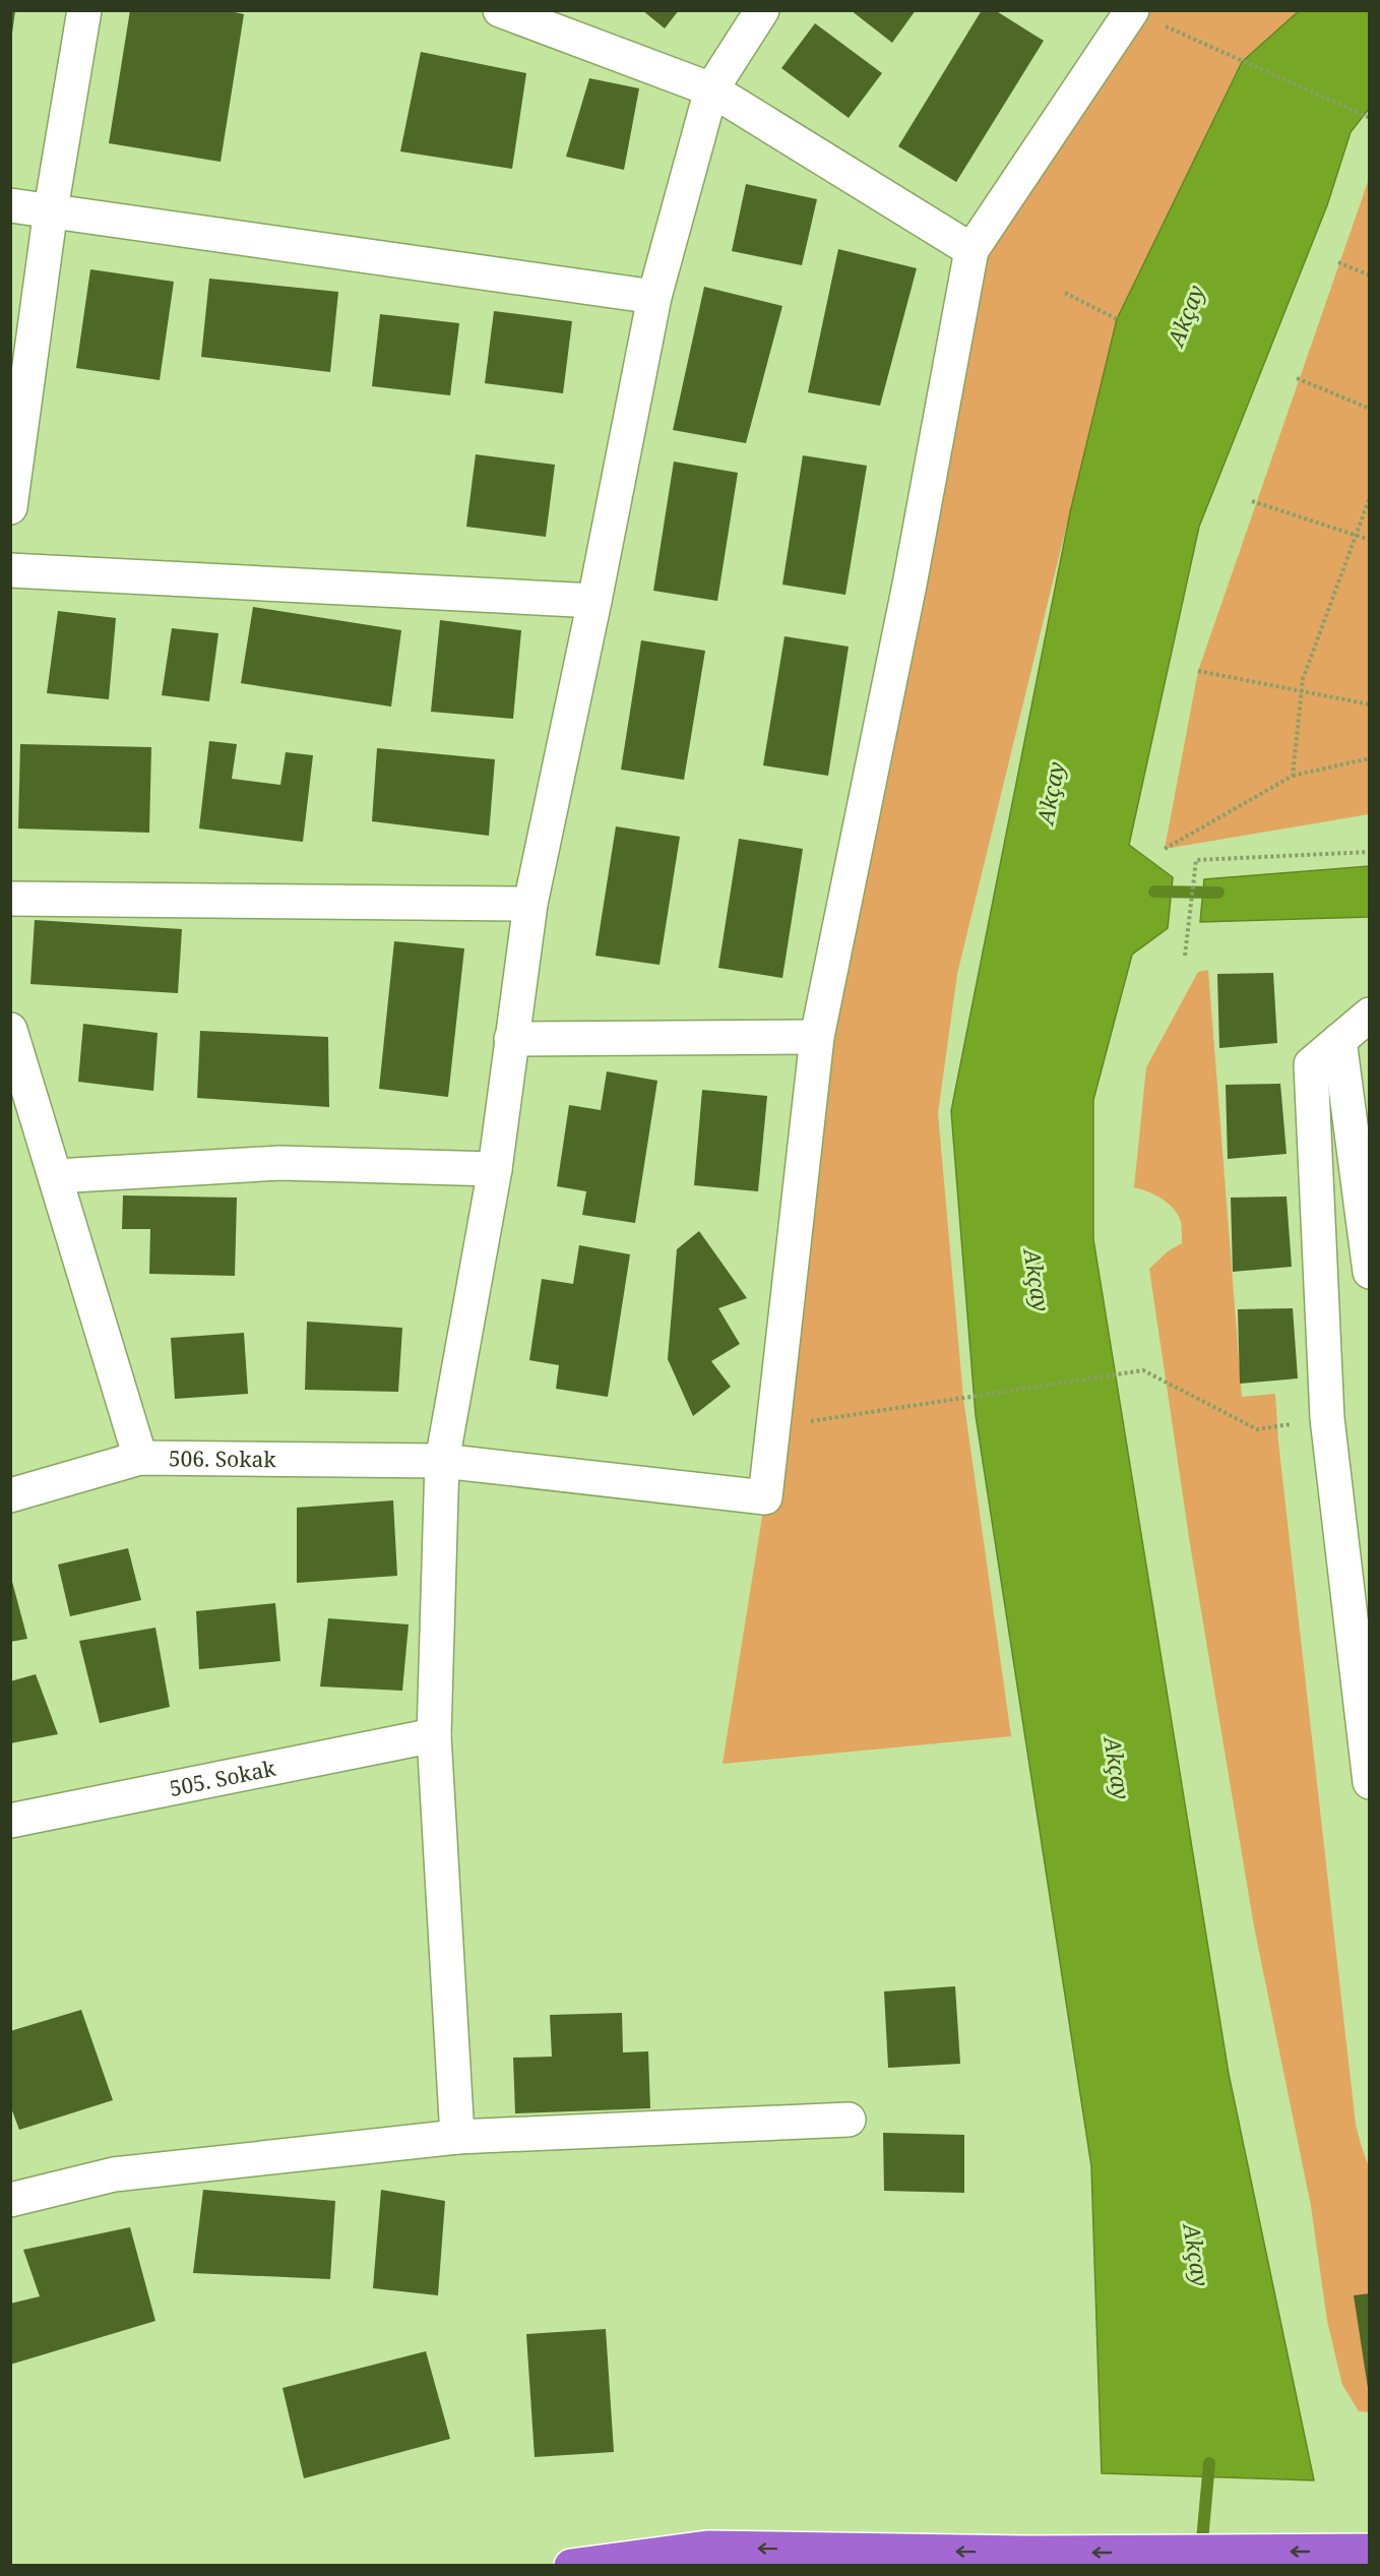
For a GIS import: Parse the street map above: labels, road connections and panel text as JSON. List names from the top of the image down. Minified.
{"streets":{"street":["506. Sokak","505. Sokak"]},"water":["Akçay"]}
